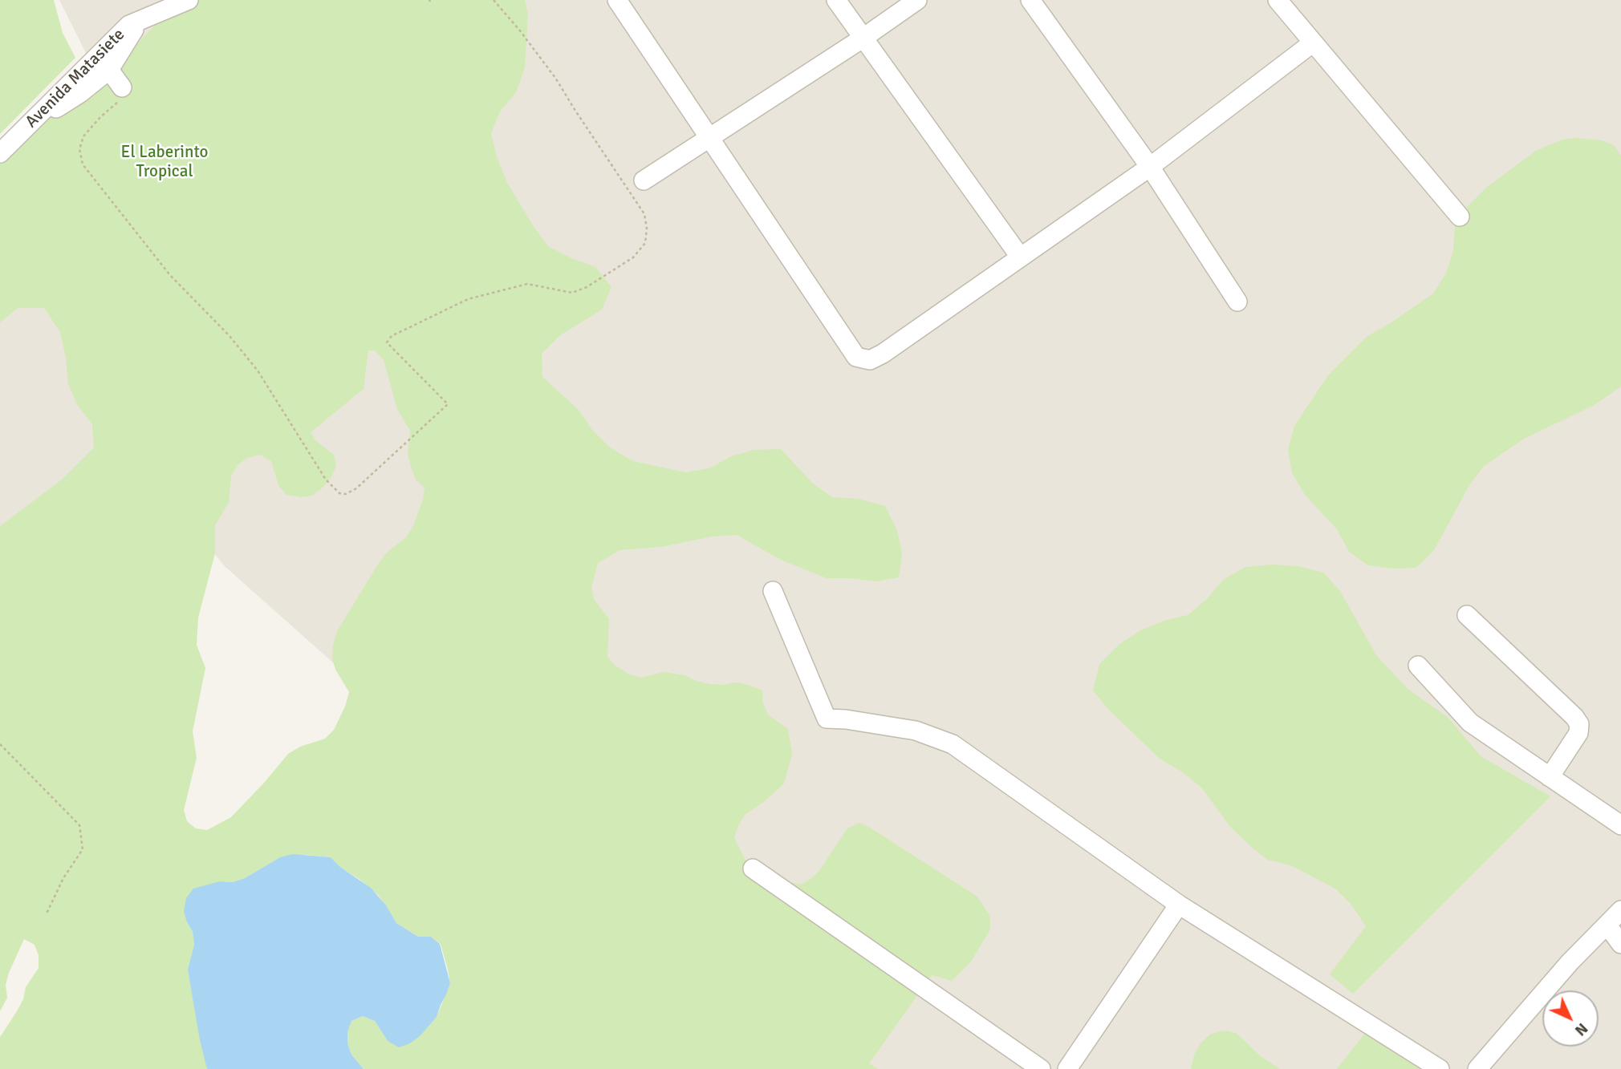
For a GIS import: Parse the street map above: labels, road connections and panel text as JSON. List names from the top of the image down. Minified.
{"streets":{"street":["Avenida Matasiete"]},"parks":["El Laberinto Tropical"],"north":"bottom right"}
